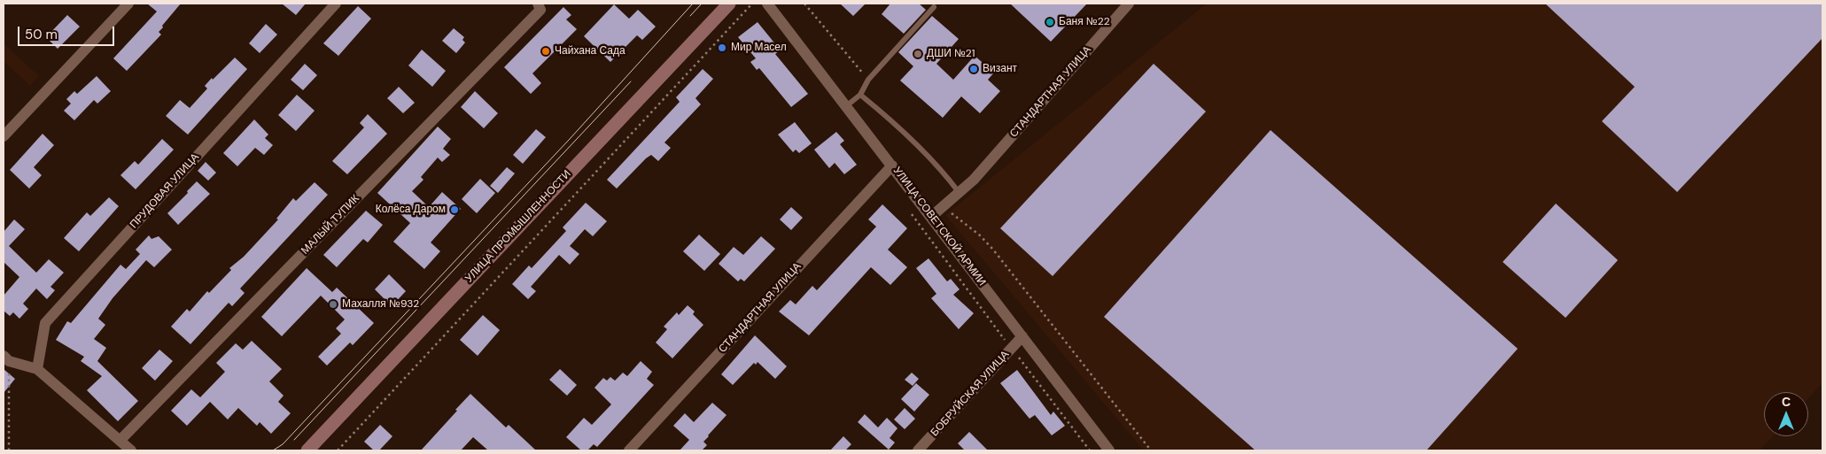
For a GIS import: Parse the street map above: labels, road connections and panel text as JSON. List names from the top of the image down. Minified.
{"streets":{"main road":["УЛИЦА ПРОМЫШЛЕННОСТИ"],"street":["СТАНДАРТНАЯ УЛИЦА","ПРУДОВАЯ УЛИЦА","МАЛЫЙ ТУПИК","УЛИЦА СОВЕТСКОЙ АРМИИ","БОБРУЙСКАЯ УЛИЦА"]},"crossings":[["СТАНДАРТНАЯ УЛИЦА","УЛИЦА СОВЕТСКОЙ АРМИИ"],["УЛИЦА СОВЕТСКОЙ АРМИИ","БОБРУЙСКАЯ УЛИЦА"]],"places":["Баня №22","Мир Масел","Чайхана Сада","ДШИ №21","Визант","Колёса Даром","Махалля №932"],"scale_bar":"50 m","north":"top"}
